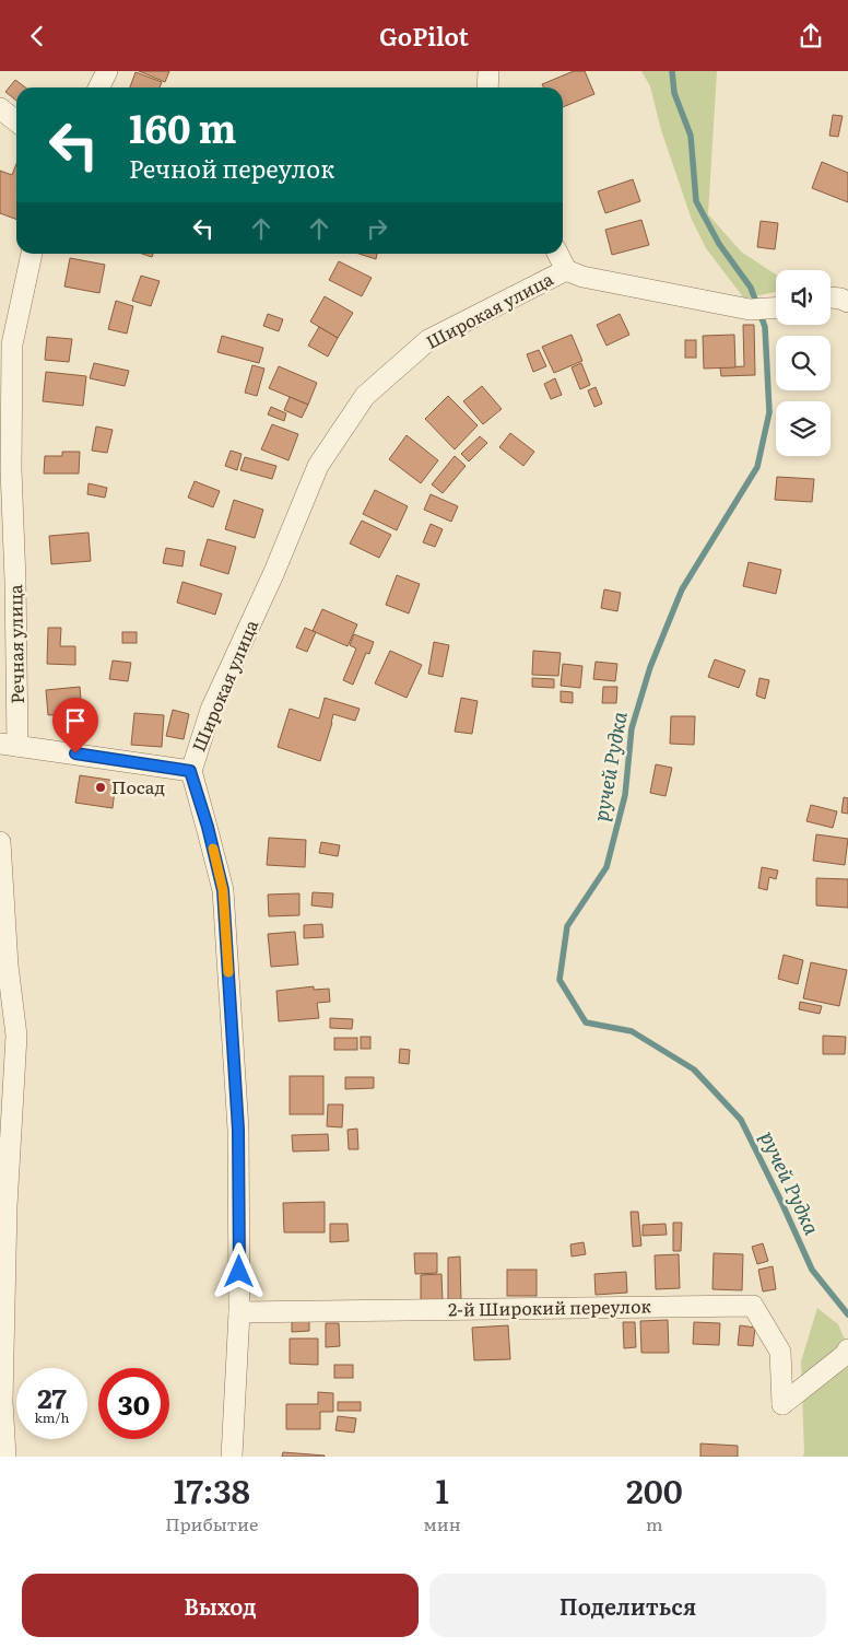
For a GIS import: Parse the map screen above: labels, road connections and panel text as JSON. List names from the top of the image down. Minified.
{"streets":{"street":["Широкая улица","Речная улица","2-й Широкий переулок"]},"crossings":[["Широкая улица","2-й Широкий переулок"]],"water":["ручей Рудка"],"places":["Посад"],"page":{"header":"GoPilot","turn":["160 m","Речной переулок"],"speed":"27 km/h","limit":"30","eta":["17:38","Прибытие","1","мин","200","m"],"buttons":["Выход","Поделиться"]}}
